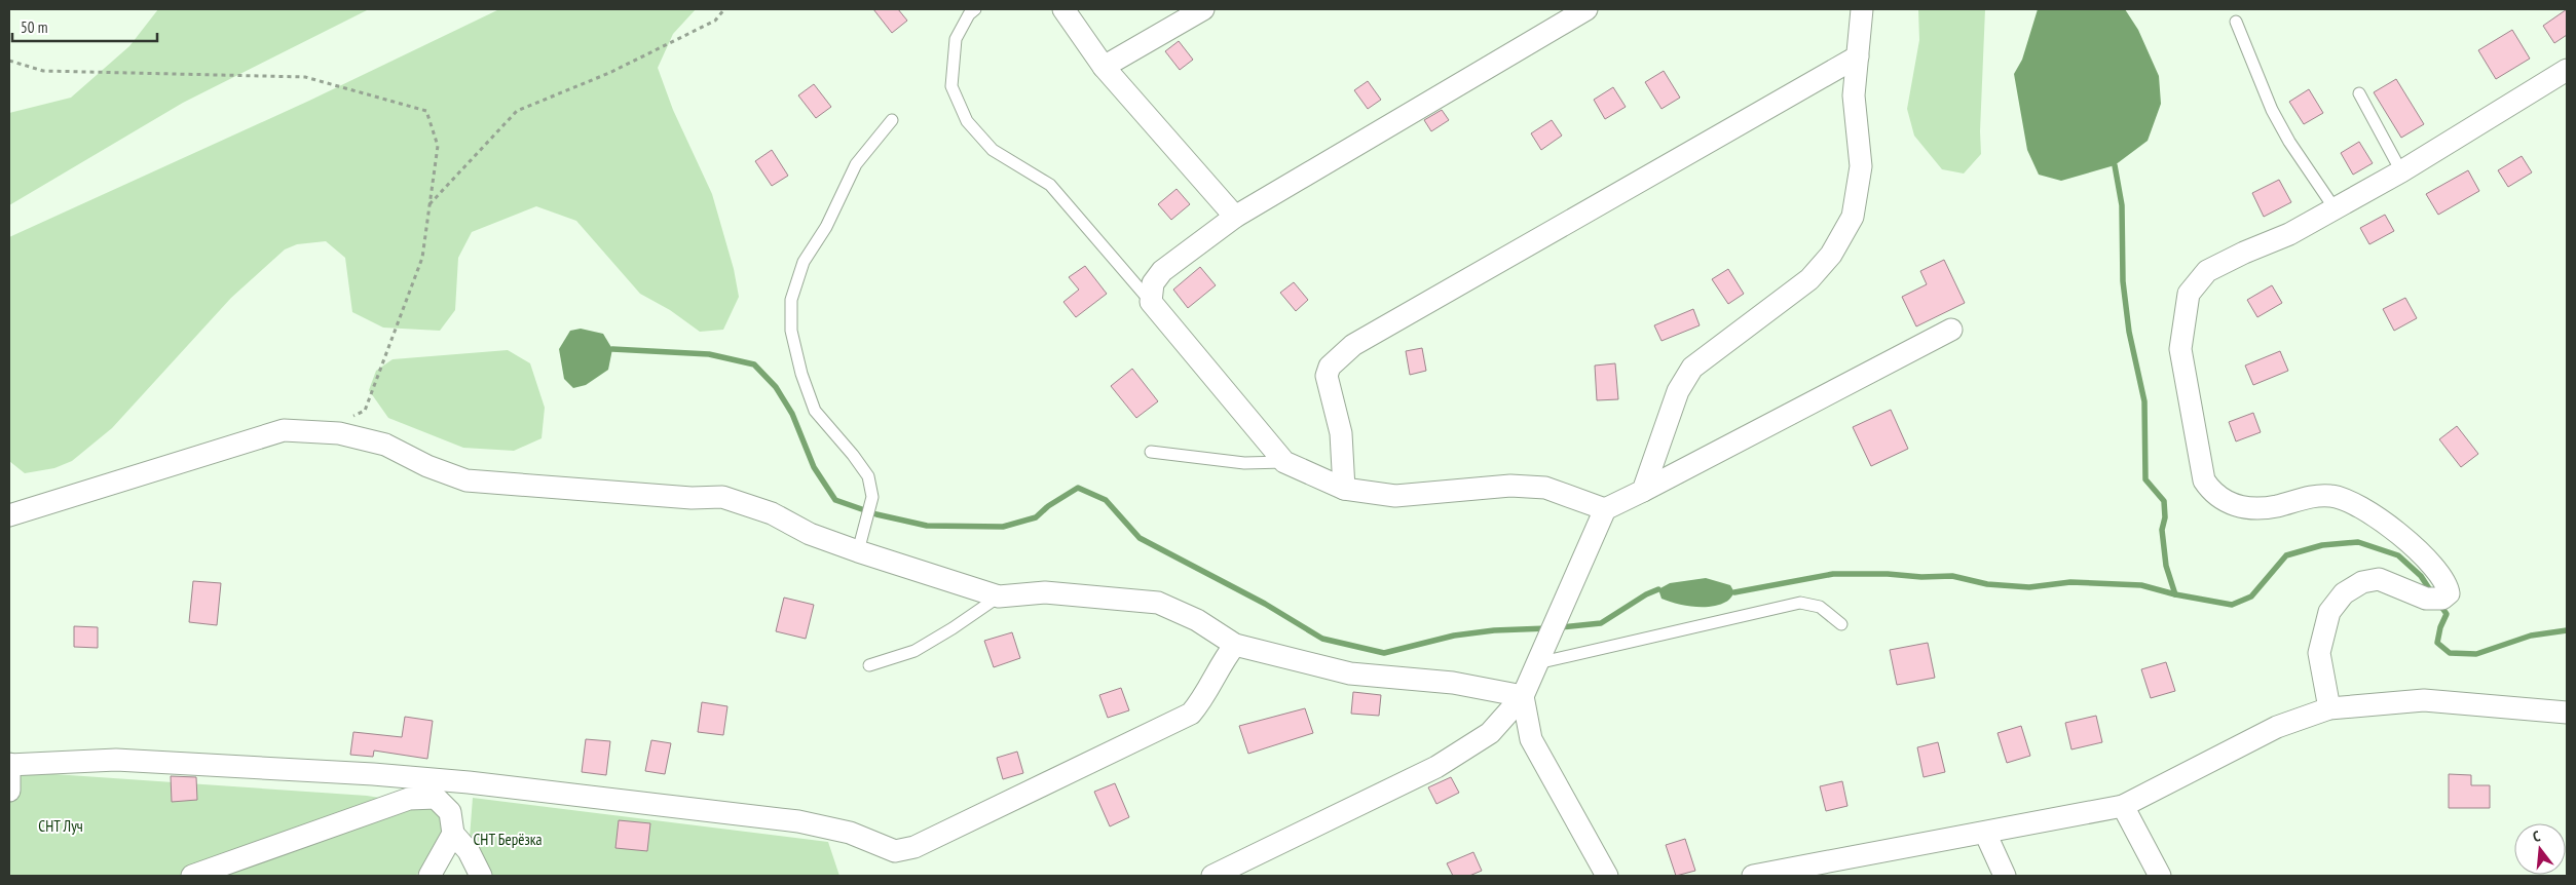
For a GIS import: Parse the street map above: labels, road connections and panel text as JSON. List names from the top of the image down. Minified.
{"parks":["СНТ Луч","СНТ Берёзка"],"scale_bar":"50 m","north":"top"}
